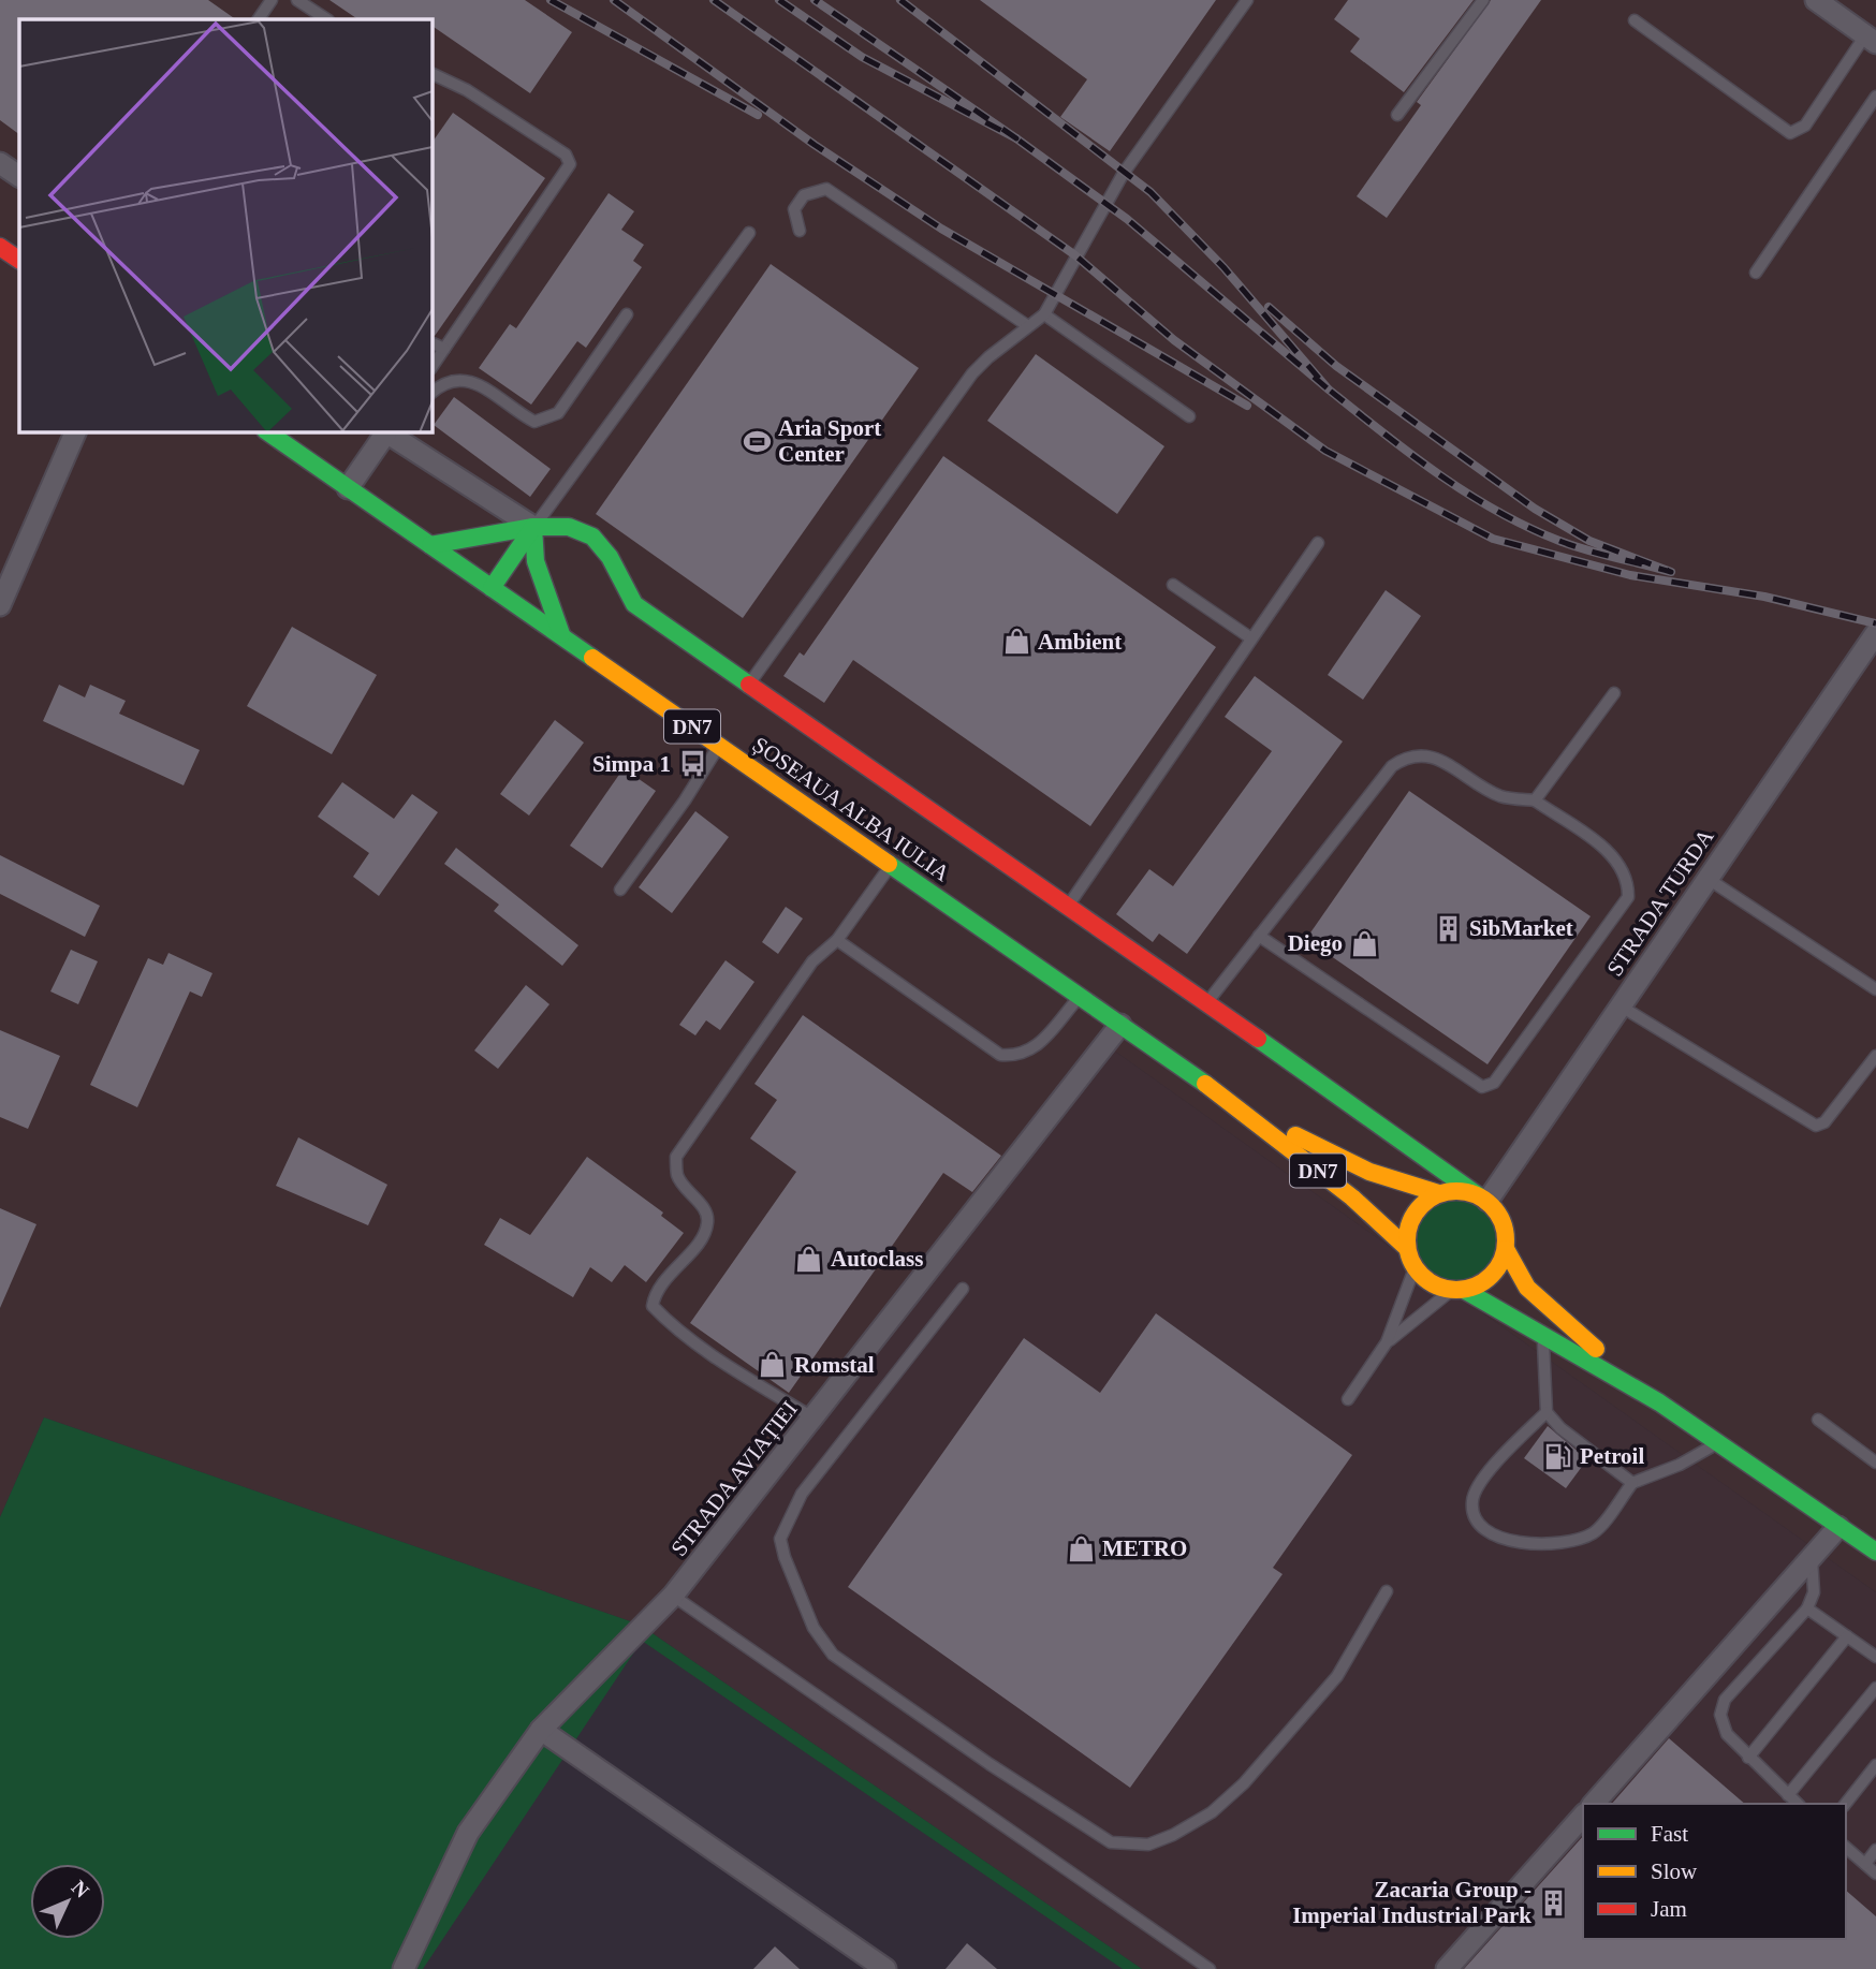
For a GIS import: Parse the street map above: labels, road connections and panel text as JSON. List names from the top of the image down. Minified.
{"streets":{"main road":["DN7","ȘOSEAUA ALBA IULIA"],"street":["STRADA TURDA","STRADA AVIAȚIEI"]},"crossings":[["DN7","ȘOSEAUA ALBA IULIA"],["DN7","STRADA TURDA"],["ȘOSEAUA ALBA IULIA","STRADA TURDA"],["ȘOSEAUA ALBA IULIA","STRADA AVIAȚIEI"]],"places":{"sports":["Aria Sport Center"],"shop":["Ambient","Diego","Autoclass","Romstal","METRO"],"bus stop":["Simpa 1"],"building":["SibMarket","Zacaria Group - Imperial Industrial Park"],"fuel station":["Petroil"]},"legend":["Fast","Slow","Jam"],"north":"top right"}
